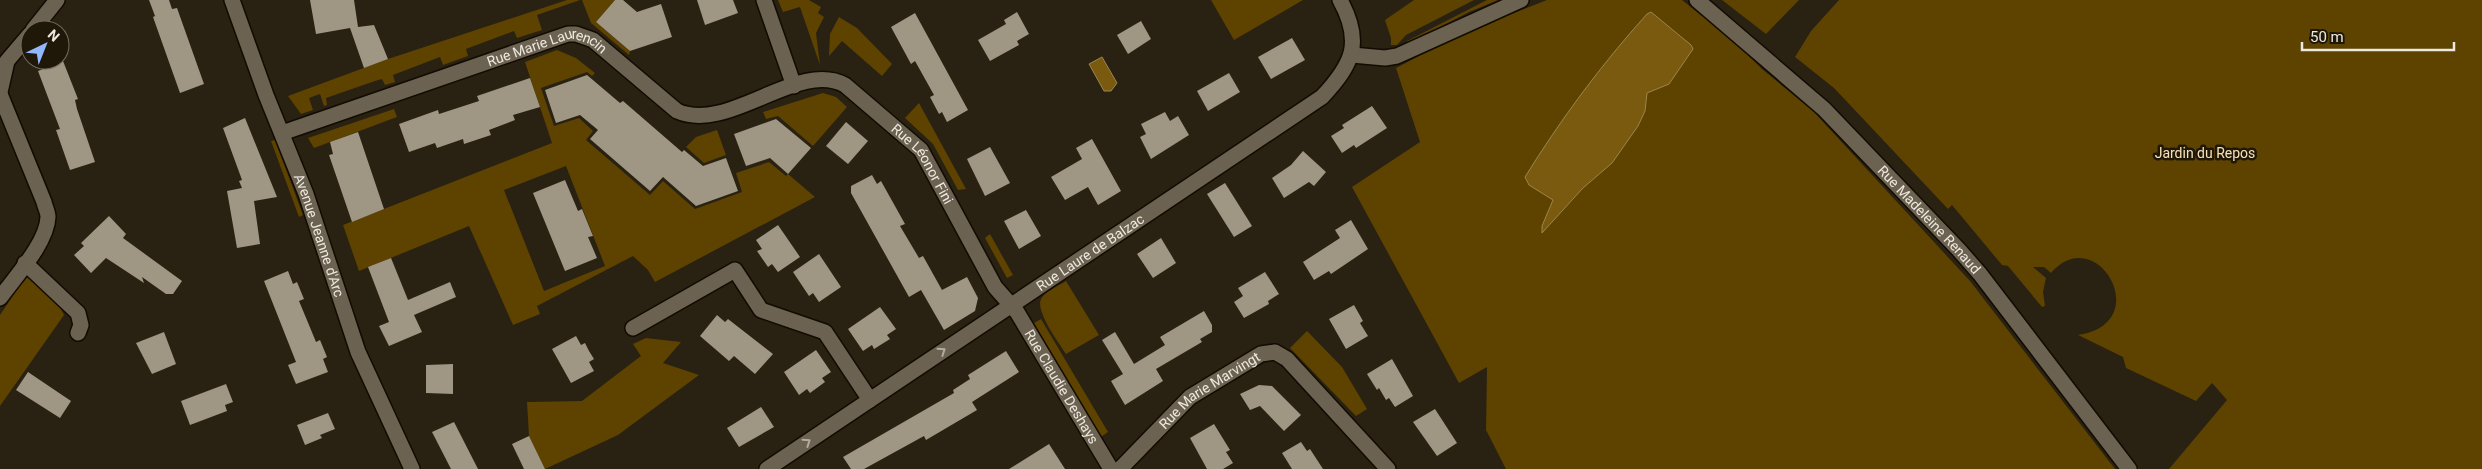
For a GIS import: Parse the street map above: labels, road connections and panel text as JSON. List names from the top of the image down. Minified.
{"streets":{"street":["Rue Marie Laurencin","Rue Léonor Fini","Rue Madeleine Renaud","Avenue Jeanne d'Arc","Rue Laure de Balzac","Rue Claudie Deshays","Rue Marie Marvingt"]},"crossings":[["Rue Marie Laurencin","Rue Léonor Fini"],["Rue Marie Laurencin","Avenue Jeanne d'Arc"],["Rue Léonor Fini","Rue Laure de Balzac"],["Rue Léonor Fini","Rue Claudie Deshays"],["Rue Laure de Balzac","Rue Claudie Deshays"]],"one_way":["Rue Laure de Balzac"],"parks":["Jardin du Repos"],"scale_bar":"50 m","north":"top right"}
